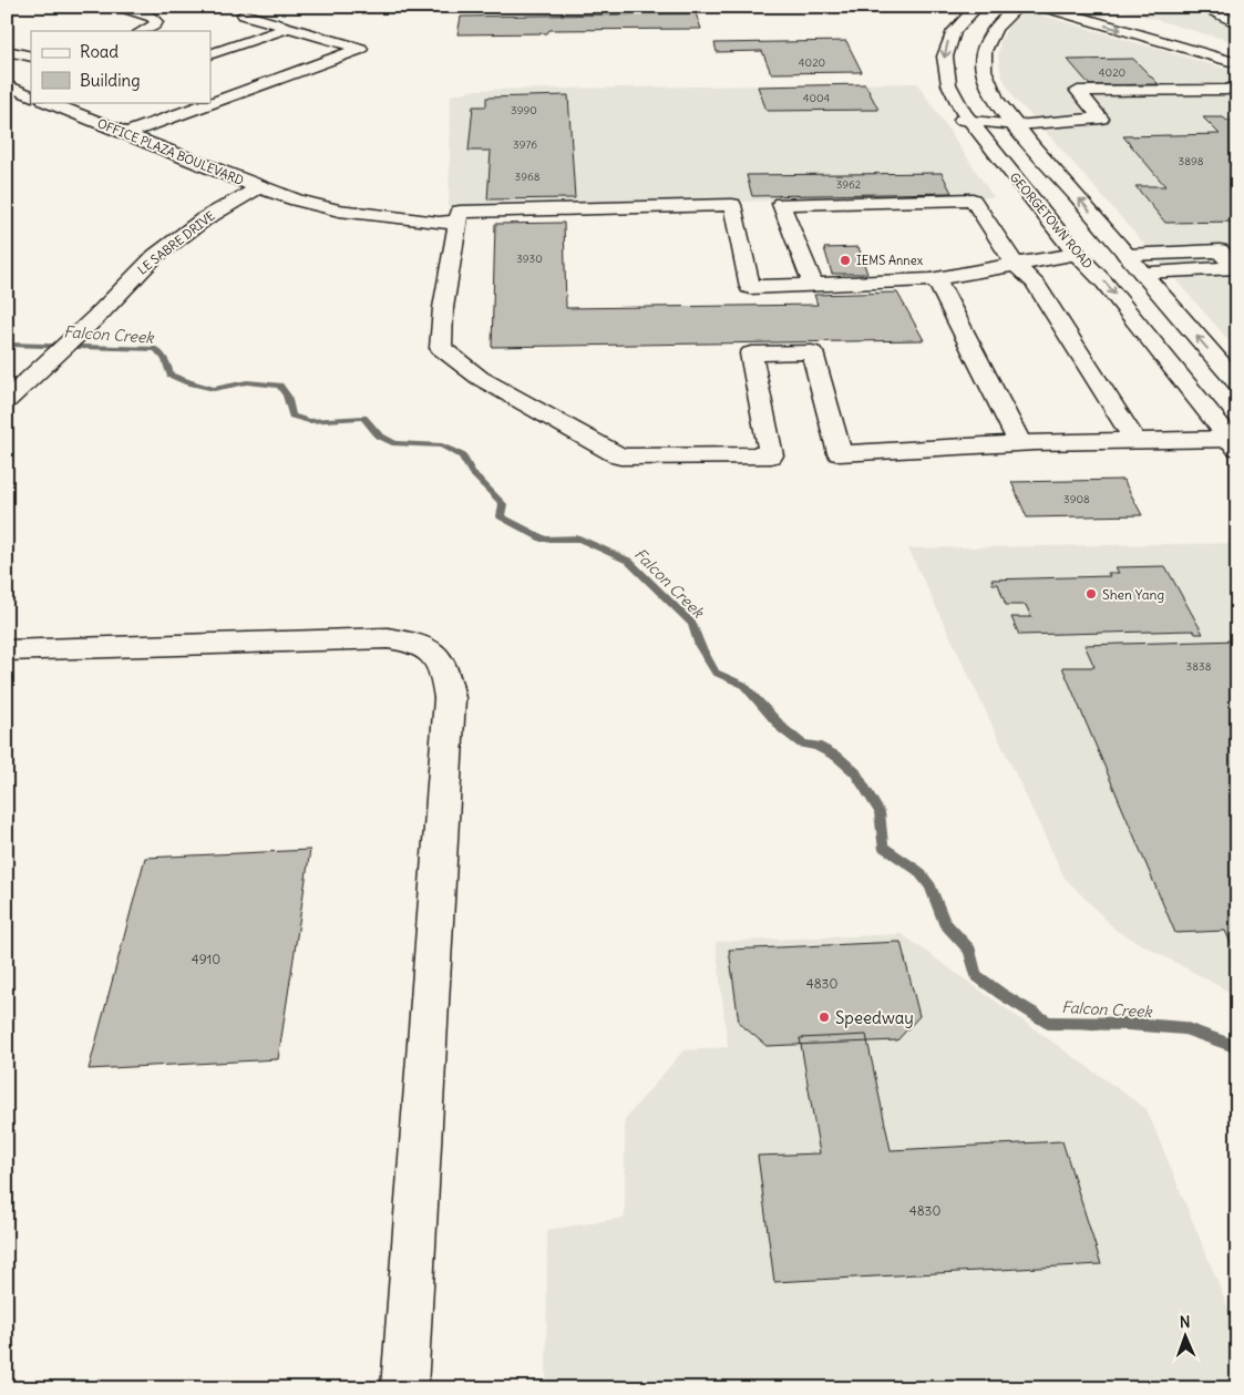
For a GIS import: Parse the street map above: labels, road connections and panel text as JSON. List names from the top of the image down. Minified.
{"streets":{"main road":["OFFICE PLAZA BOULEVARD","GEORGETOWN ROAD","LE SABRE DRIVE"]},"crossings":[["OFFICE PLAZA BOULEVARD","LE SABRE DRIVE"]],"water":["Falcon Creek"],"places":["IEMS Annex","Shen Yang","Speedway"],"house_numbers":["4020","4020","4004","3990","3976","3898","3968","3962","3930","3908","3838","4910","4830","4830"],"legend":["Road","Building"],"north":"top"}
